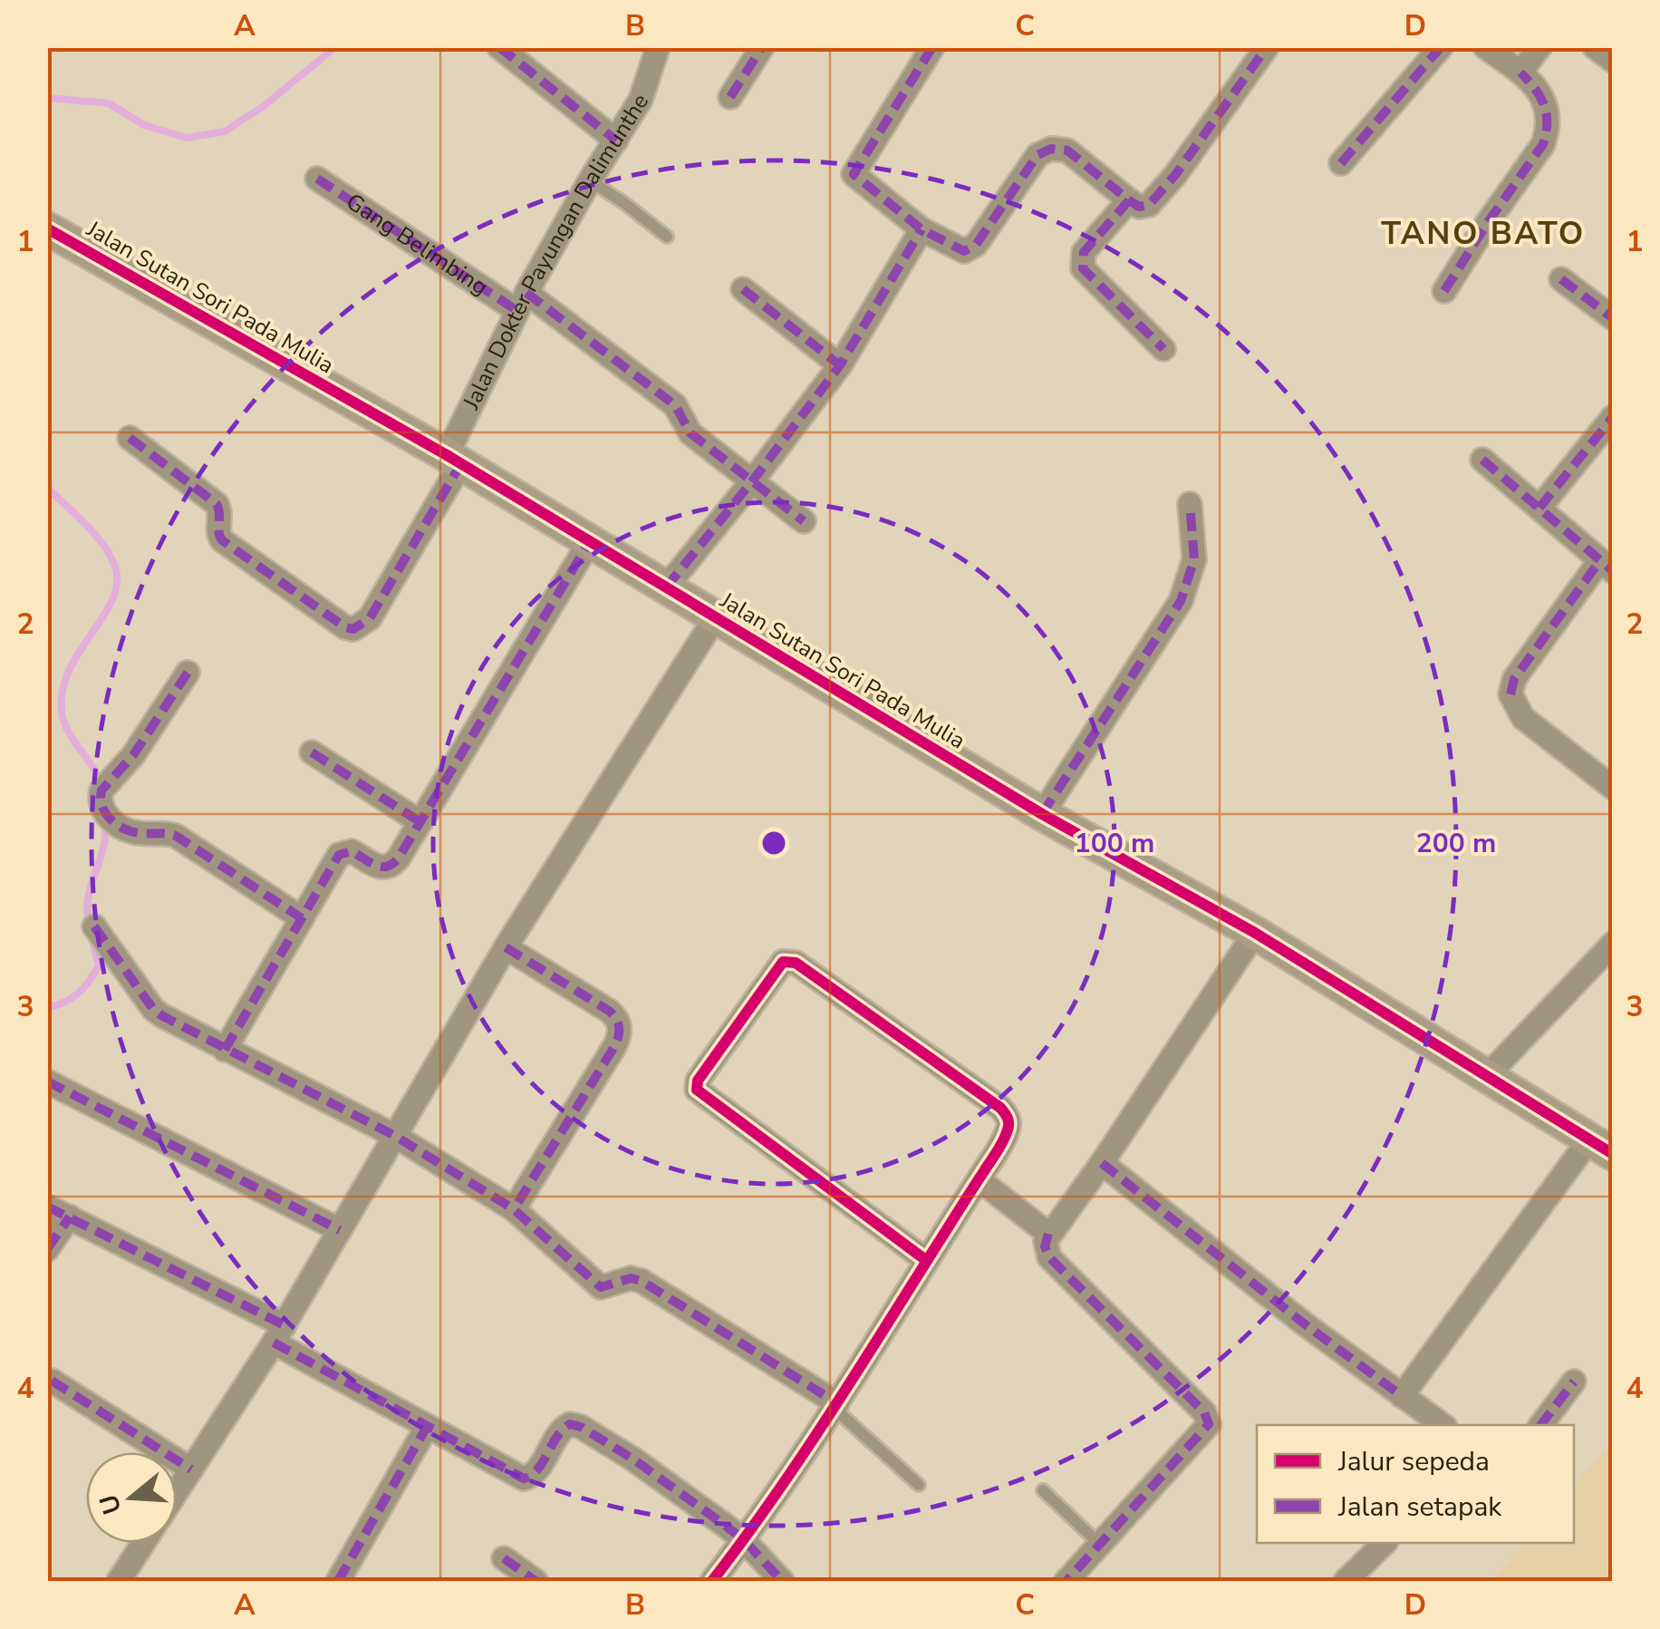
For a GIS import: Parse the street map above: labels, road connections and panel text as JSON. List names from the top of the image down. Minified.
{"streets":{"street":["Gang Belimbing","Jalan Dokter Payungan Dalimunthe","Jalan Sutan Sori Pada Mulia"]},"crossings":[["Gang Belimbing","Jalan Dokter Payungan Dalimunthe"],["Jalan Dokter Payungan Dalimunthe","Jalan Sutan Sori Pada Mulia"]],"districts":["TANO BATO"],"legend":["Jalur sepeda","Jalan setapak"],"north":"left","grid":{"columns":["A","B","C","D"],"rows":["1","2","3","4"]},"rings":["100 m","200 m"]}
